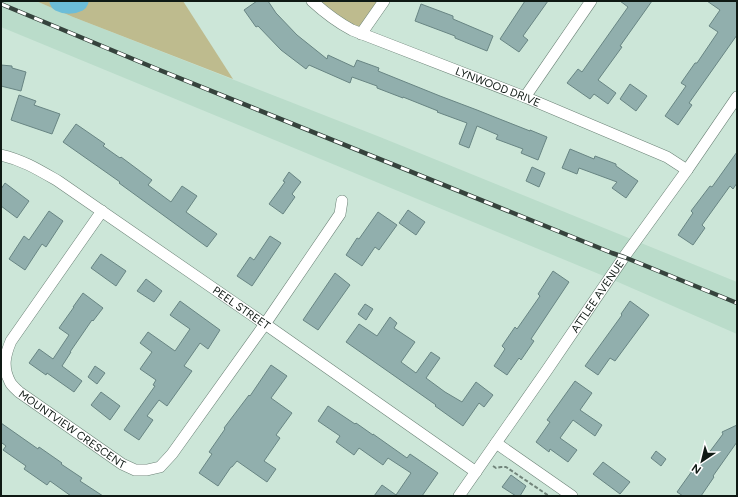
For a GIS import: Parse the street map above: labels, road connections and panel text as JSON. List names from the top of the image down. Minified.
{"streets":{"street":["LYNWOOD DRIVE","ATTLEE AVENUE","PEEL STREET","MOUNTVIEW CRESCENT"]},"crossings":[["LYNWOOD DRIVE","ATTLEE AVENUE"],["ATTLEE AVENUE","PEEL STREET"],["PEEL STREET","MOUNTVIEW CRESCENT"]],"north":"bottom left"}
